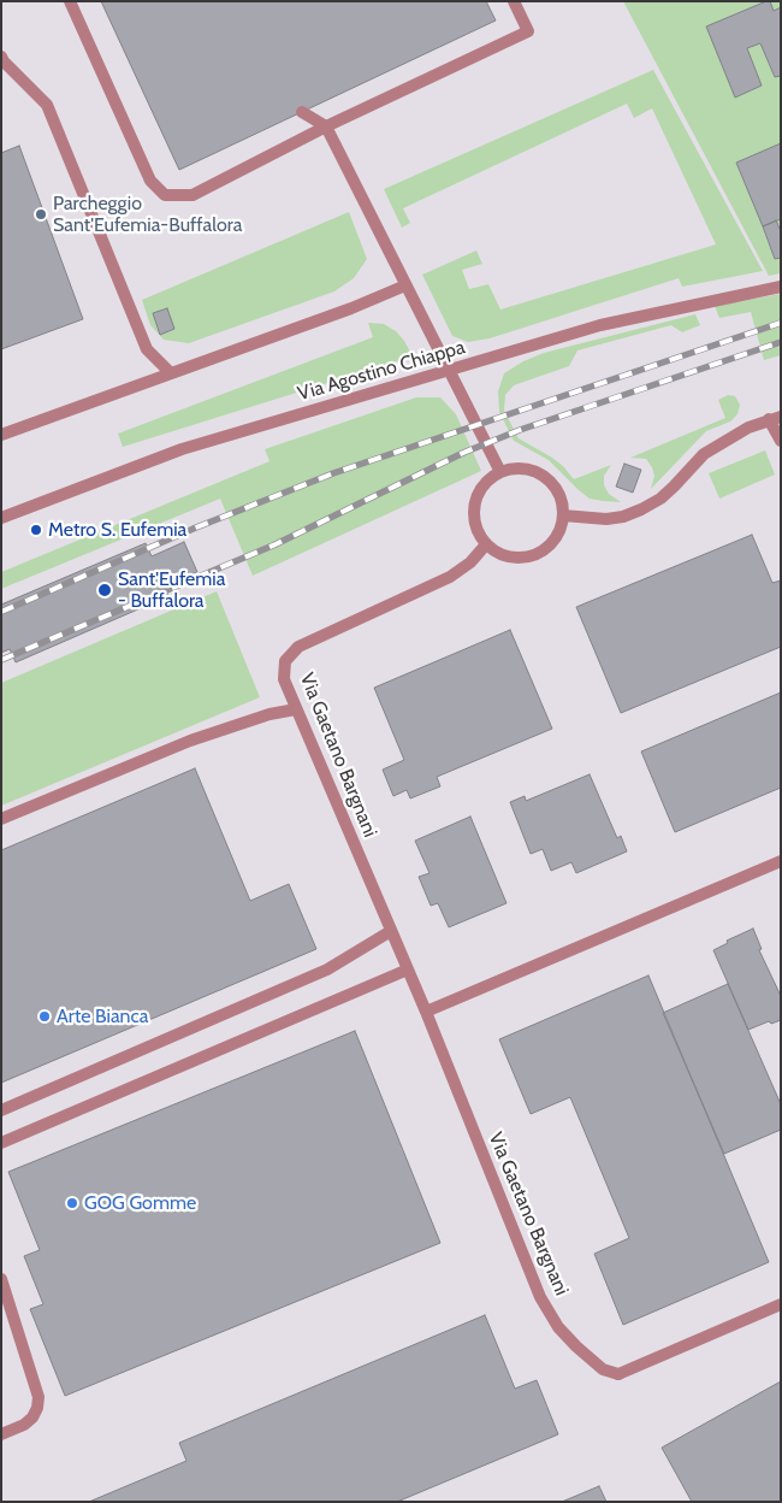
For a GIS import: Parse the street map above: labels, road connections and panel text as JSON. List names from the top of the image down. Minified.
{"streets":{"street":["Via Agostino Chiappa","Via Gaetano Bargnani"]},"places":["Parcheggio Sant'Eufemia-Buffalora","Metro S. Eufemia","Sant'Eufemia - Buffalora","Arte Bianca","GOG Gomme"]}
